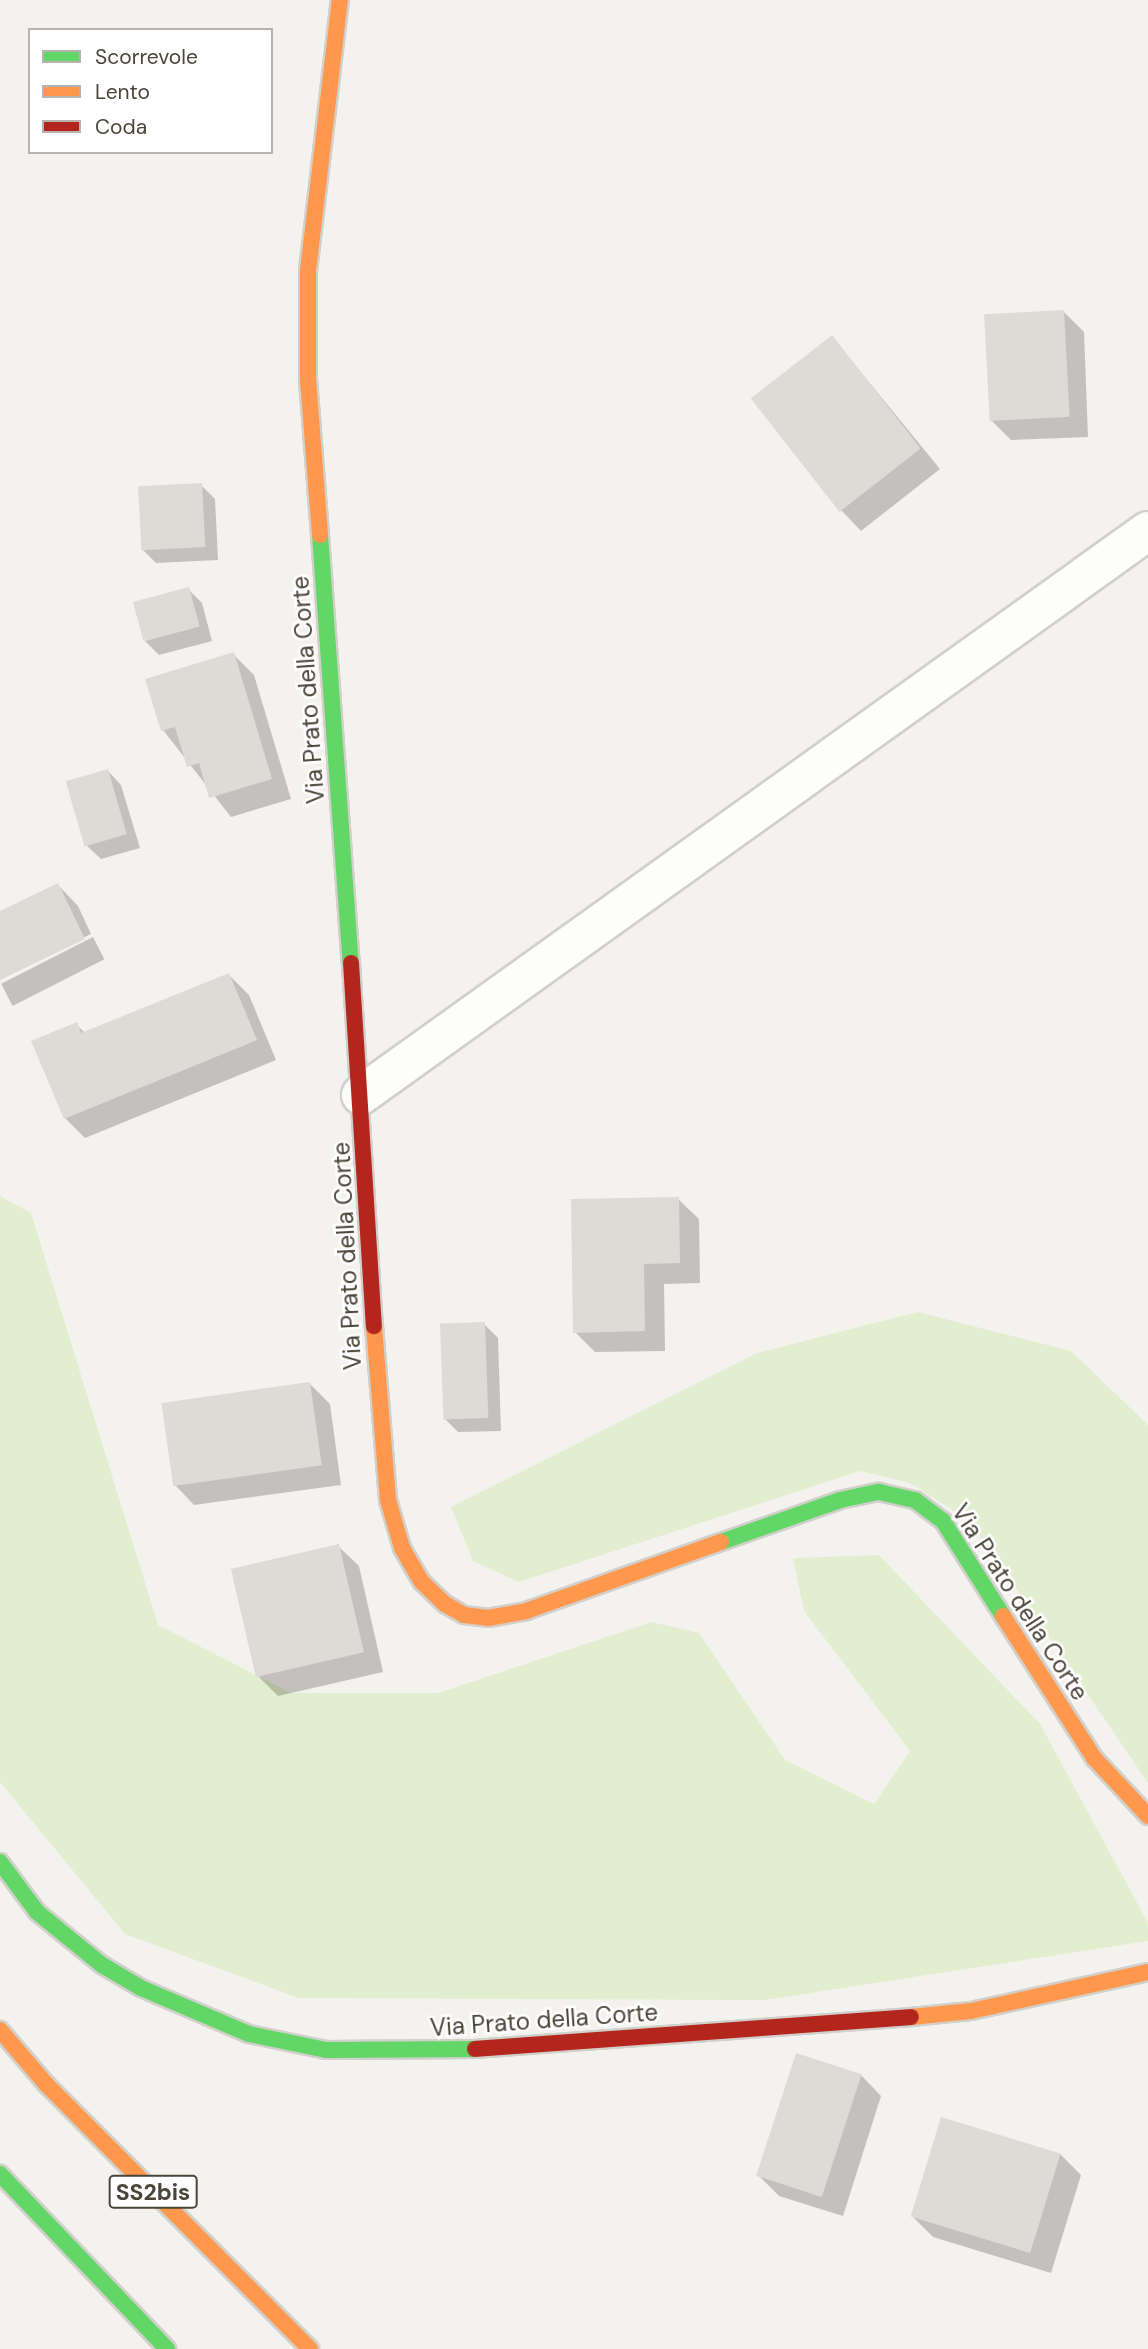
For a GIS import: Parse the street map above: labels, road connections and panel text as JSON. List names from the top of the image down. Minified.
{"streets":{"main road":["Via Prato della Corte","SS2bis"]},"legend":["Scorrevole","Lento","Coda"]}
